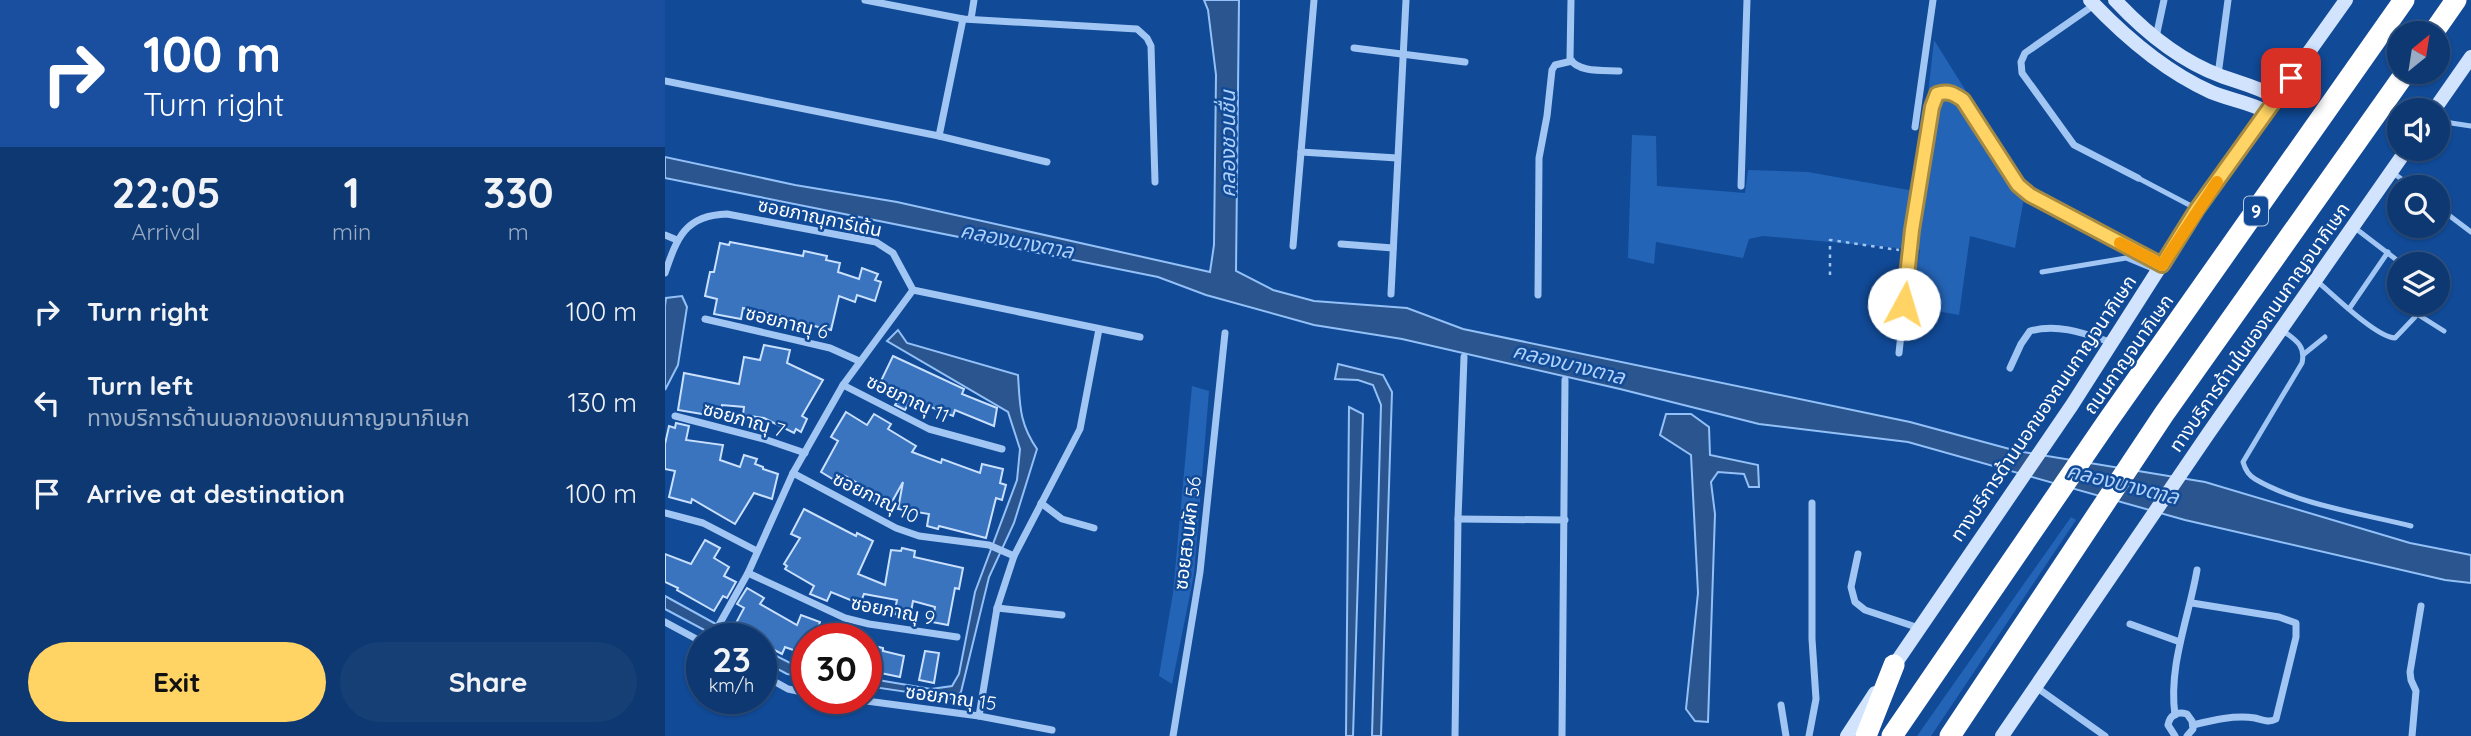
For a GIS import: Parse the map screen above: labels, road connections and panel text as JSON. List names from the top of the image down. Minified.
{"streets":{"highway":["9","ถนนกาญจนาภิเษก"],"main road":["ทางบริการด้านในของถนนกาญจนาภิเษก","ทางบริการด้านนอกของถนนกาญจนาภิเษก"],"street":["ซอยภาณุการ์เด้น","ซอยภาณุ 6","ซอยภาณุ 11","ซอยภาณุ 7","ซอยภาณุ 10","ซอยสวนผัก 56","ซอยภาณุ 9","ซอยภาณุ 15"]},"water":["คลองชวนชื่น","คลองบางตาล"],"north":"top right","page":{"turn":["100 m","Turn right"],"eta":["22:05","Arrival","1","min","330","m"],"list":[{"name":"Turn right","value":"100 m"},{"name":"Turn left","note":"ทางบริการด้านนอกของถนนกาญจนาภิเษก","value":"130 m"},{"name":"Arrive at destination","value":"100 m"}],"speed":"23 km/h","limit":"30","buttons":["Exit","Share"]}}
